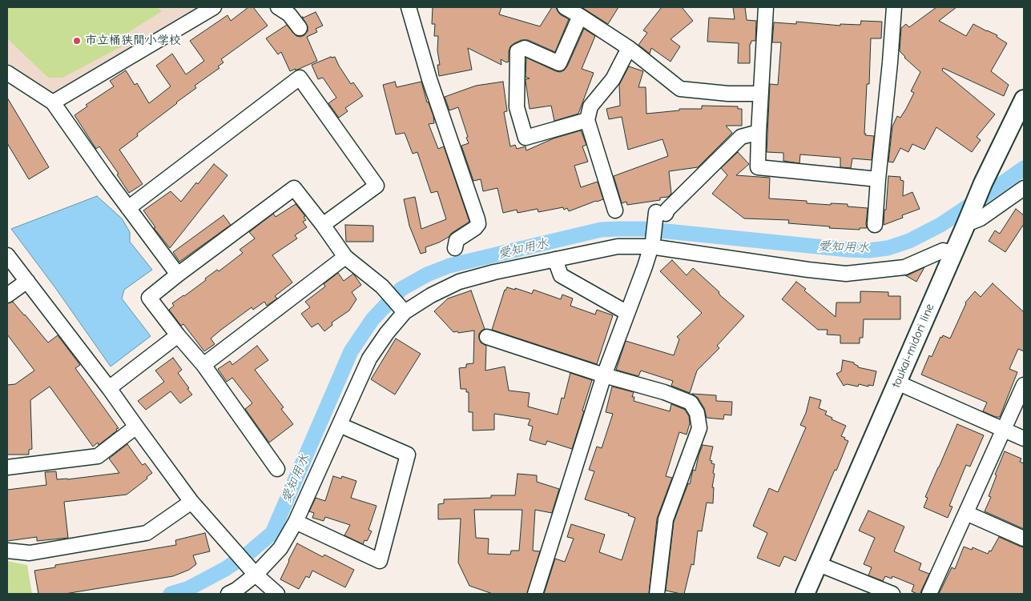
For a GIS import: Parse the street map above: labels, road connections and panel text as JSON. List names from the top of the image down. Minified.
{"streets":{"main road":["toukai-midori line"]},"water":["愛知用水"],"places":["市立桶狭間小学校"]}
